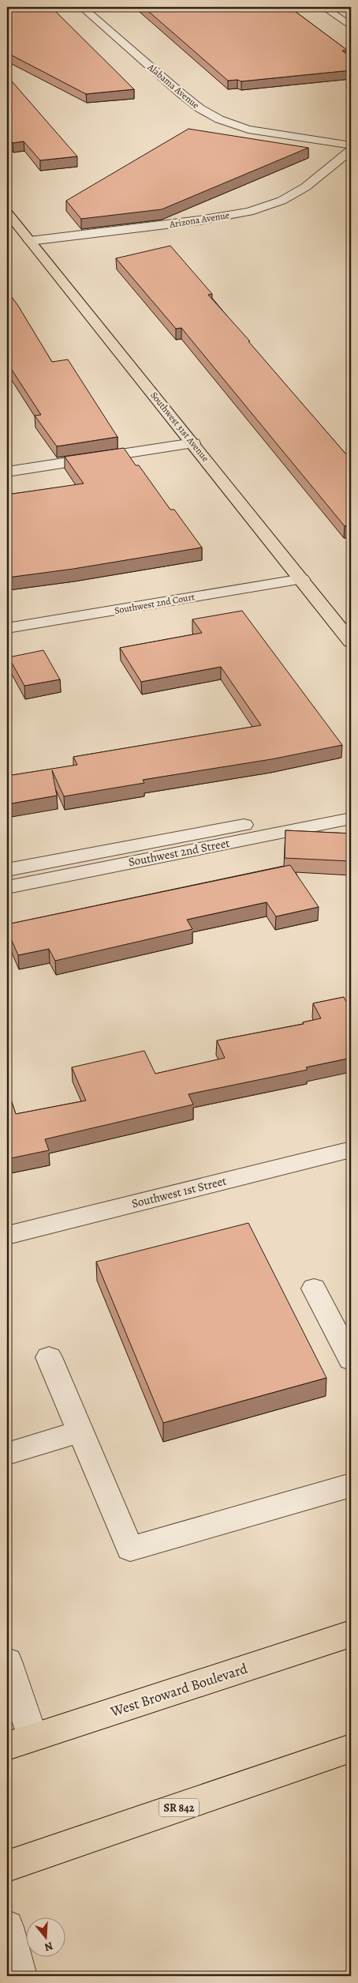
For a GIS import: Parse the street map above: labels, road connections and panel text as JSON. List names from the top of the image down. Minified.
{"streets":{"main road":["Southwest 31st Avenue","West Broward Boulevard","SR 842"],"street":["Alabama Avenue","Arizona Avenue","Southwest 2nd Court","Southwest 2nd Street","Southwest 1st Street"]},"crossings":[["Arizona Avenue","Southwest 31st Avenue"],["Southwest 31st Avenue","Southwest 2nd Court"]],"north":"bottom"}
